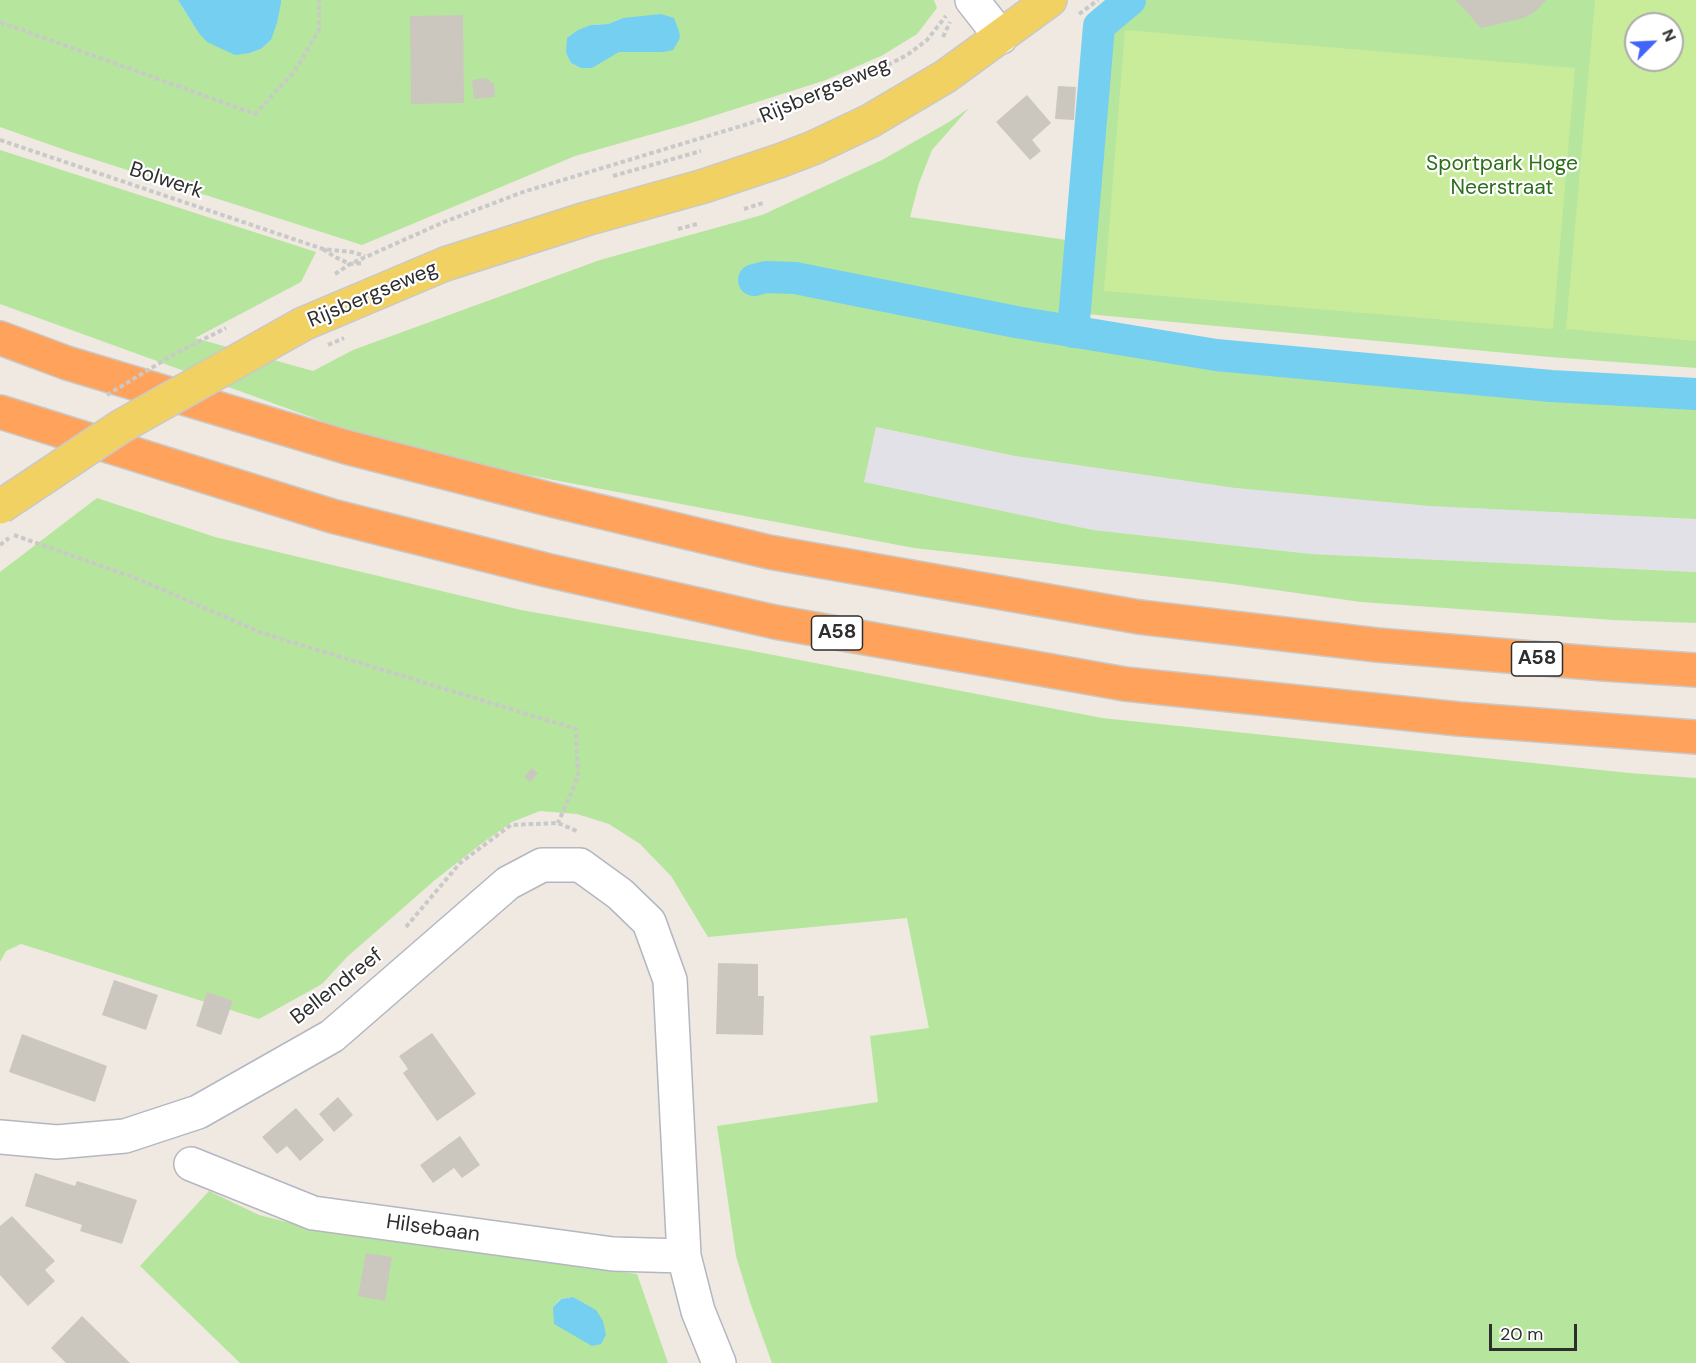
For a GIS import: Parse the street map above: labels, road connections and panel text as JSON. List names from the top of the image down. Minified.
{"streets":{"highway":["A58"],"main road":["Rijsbergseweg"],"street":["Bellendreef","Hilsebaan"],"path":["Bolwerk"]},"crossings":[["Rijsbergseweg","Bolwerk"],["Bellendreef","Hilsebaan"]],"parks":["Sportpark Hoge Neerstraat"],"scale_bar":"20 m","north":"top right"}
